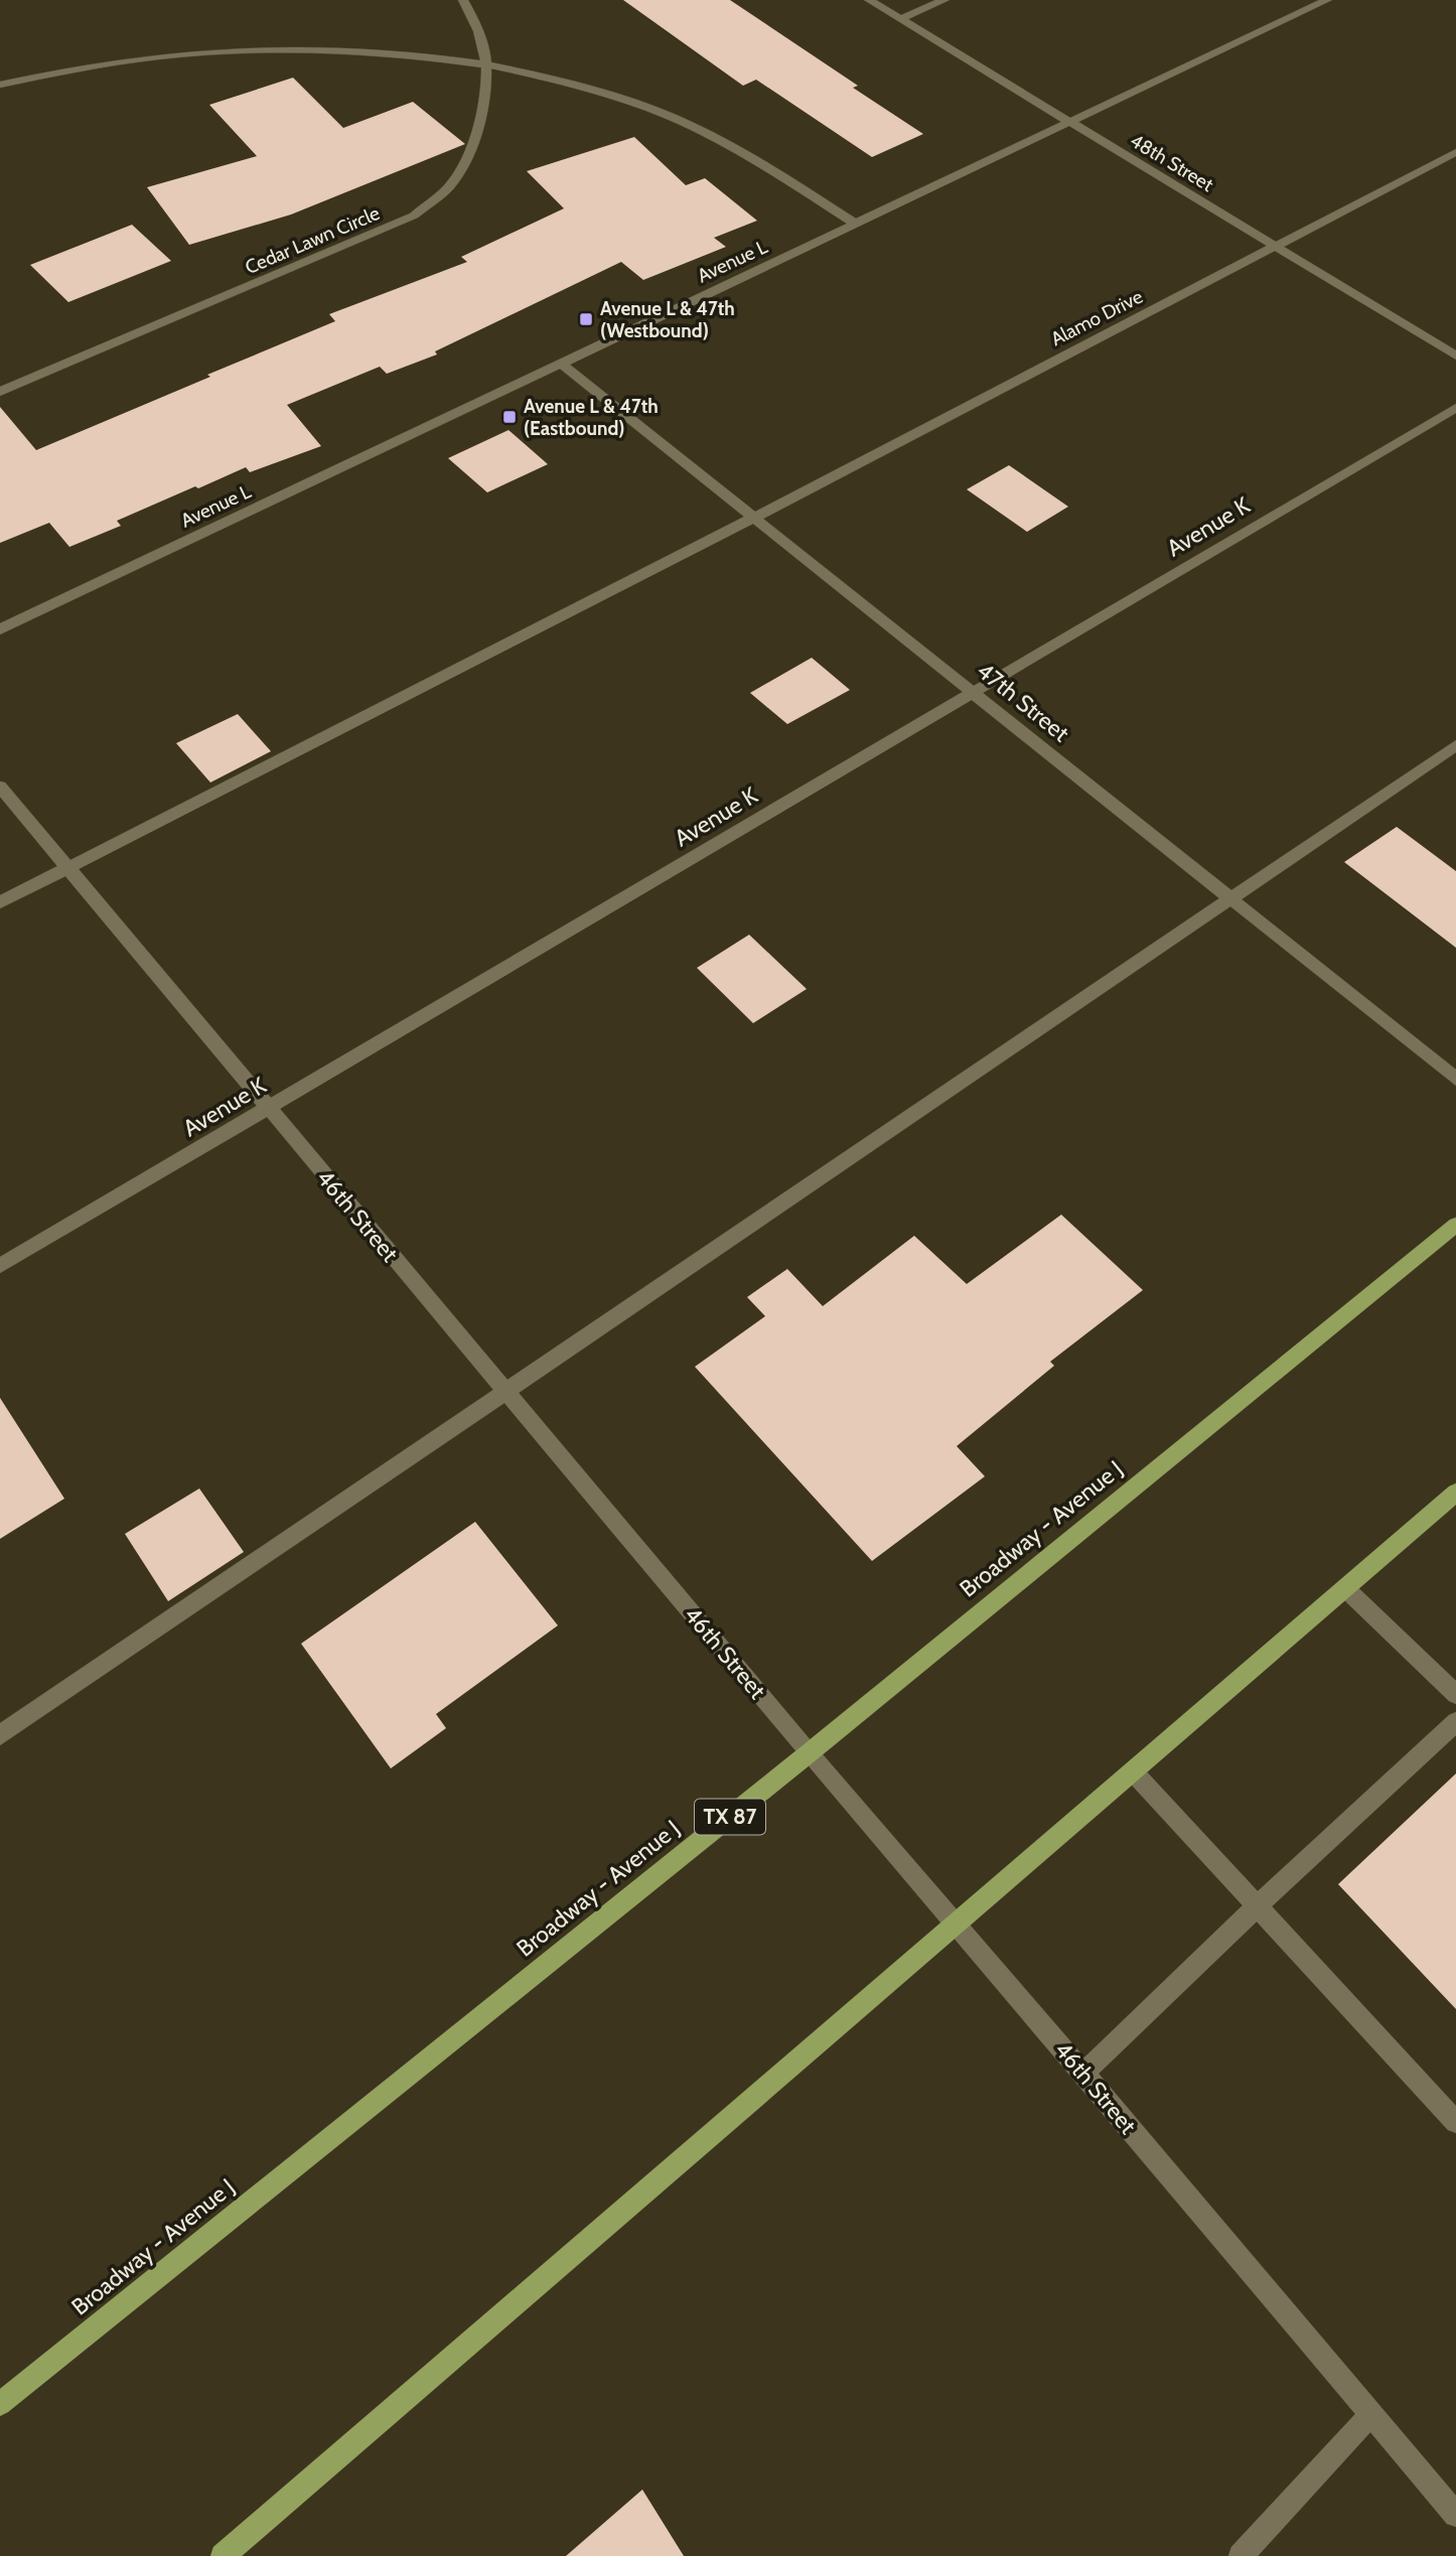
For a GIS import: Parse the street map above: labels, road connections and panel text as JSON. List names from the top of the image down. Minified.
{"streets":{"main road":["Broadway - Avenue J","TX 87"],"street":["48th Street","Cedar Lawn Circle","Avenue L","Alamo Drive","Avenue K","47th Street","46th Street"]},"crossings":[["48th Street","Avenue L"],["48th Street","Alamo Drive"],["Avenue L","47th Street"],["Alamo Drive","47th Street"],["Alamo Drive","46th Street"],["Avenue K","47th Street"],["Avenue K","46th Street"],["46th Street","Broadway - Avenue J"]],"places":{"transit":["Avenue L & 47th (Westbound)","Avenue L & 47th (Eastbound)"]}}
